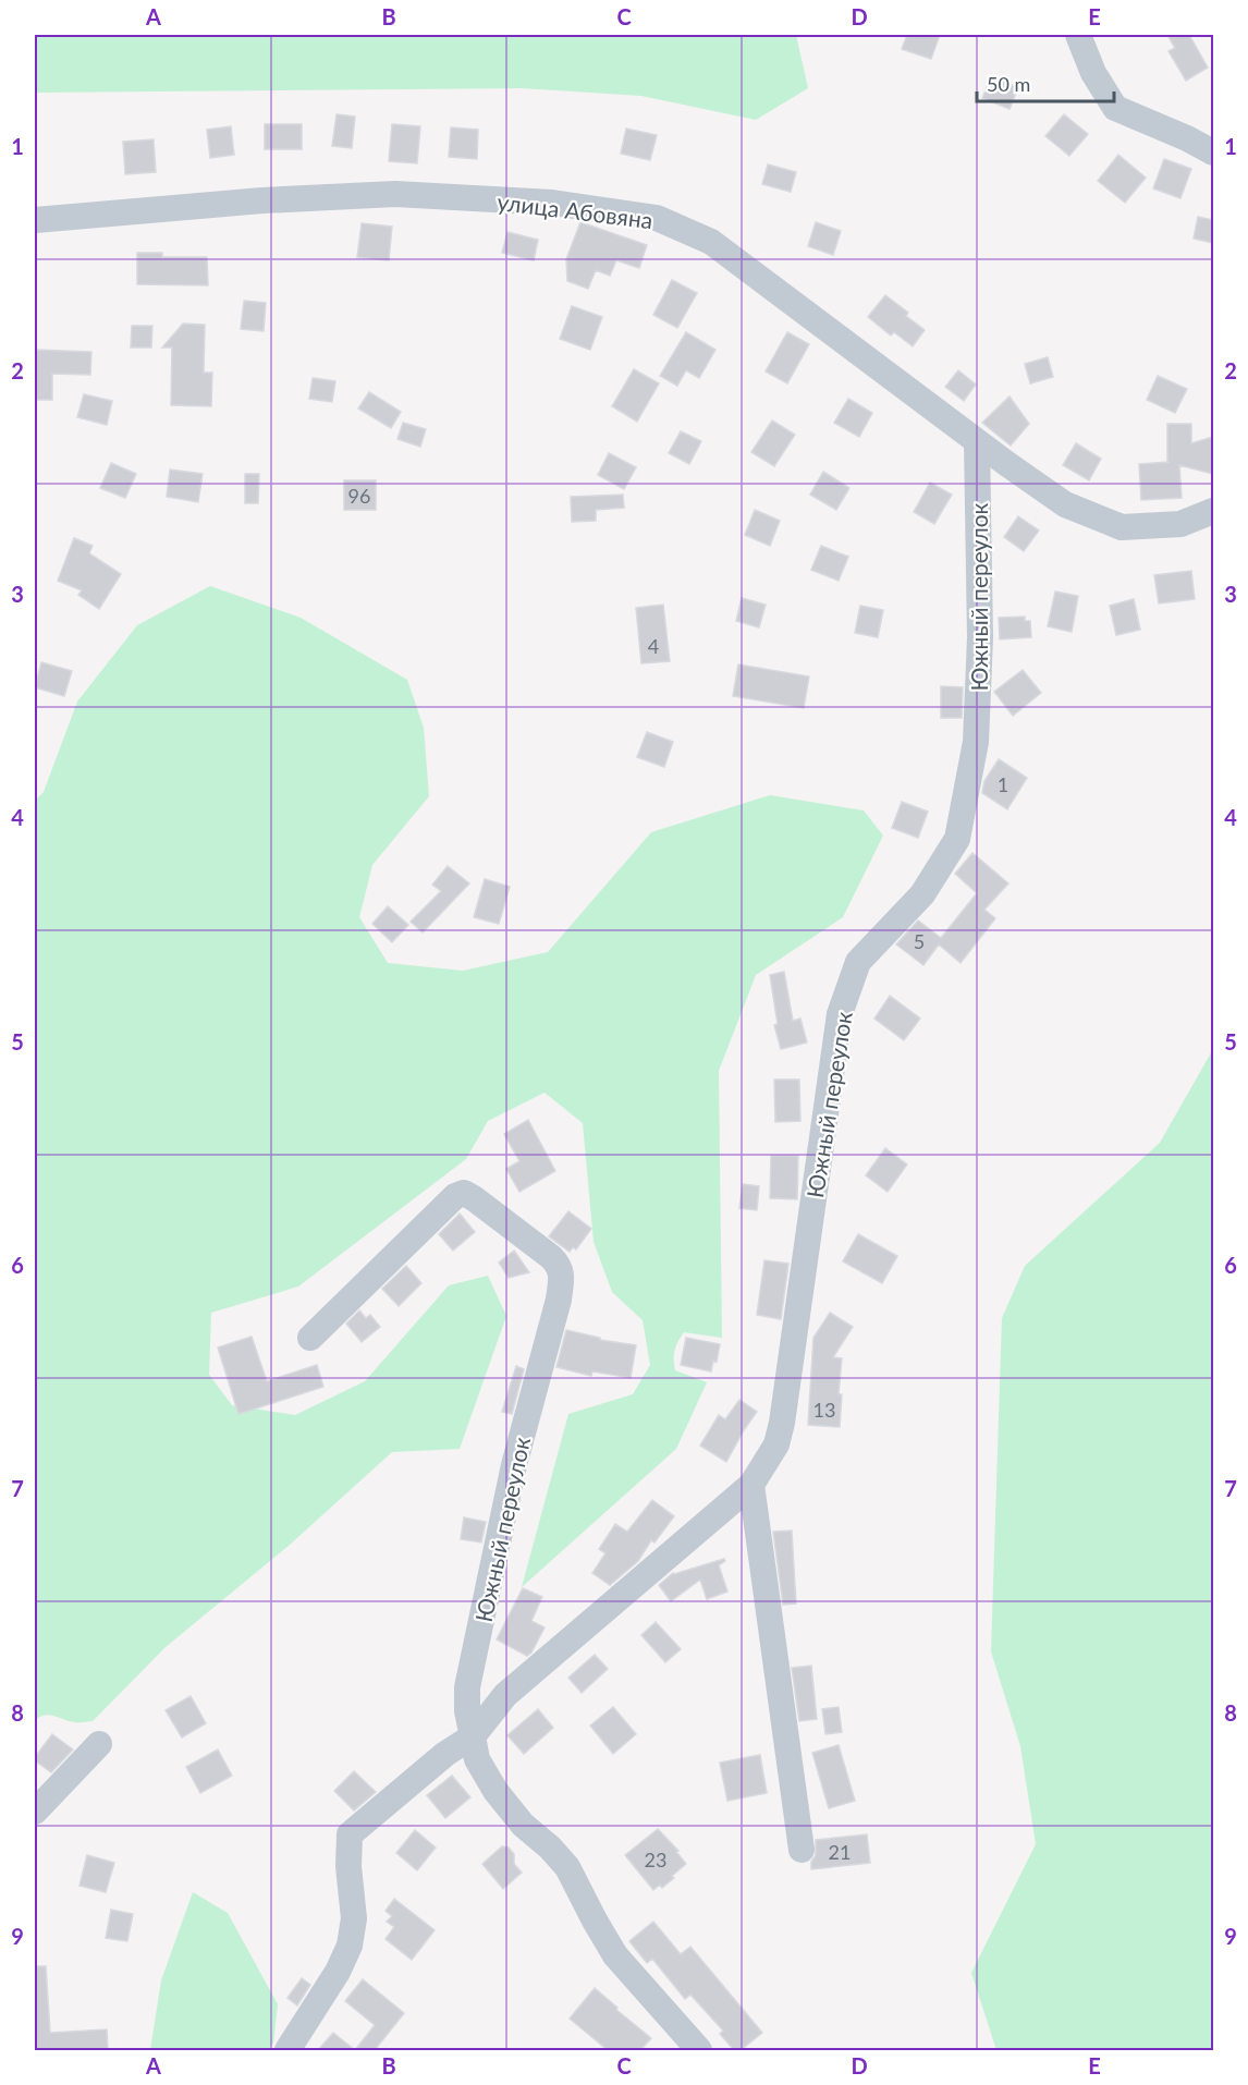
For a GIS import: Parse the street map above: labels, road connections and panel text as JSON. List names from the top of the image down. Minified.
{"streets":{"street":["улица Абовяна","Южный переулок"]},"crossings":[["улица Абовяна","Южный переулок"]],"house_numbers":["96","4","1","5","13","21","23"],"scale_bar":"50 m","grid":{"columns":["A","B","C","D","E"],"rows":["1","2","3","4","5","6","7","8","9"]}}
